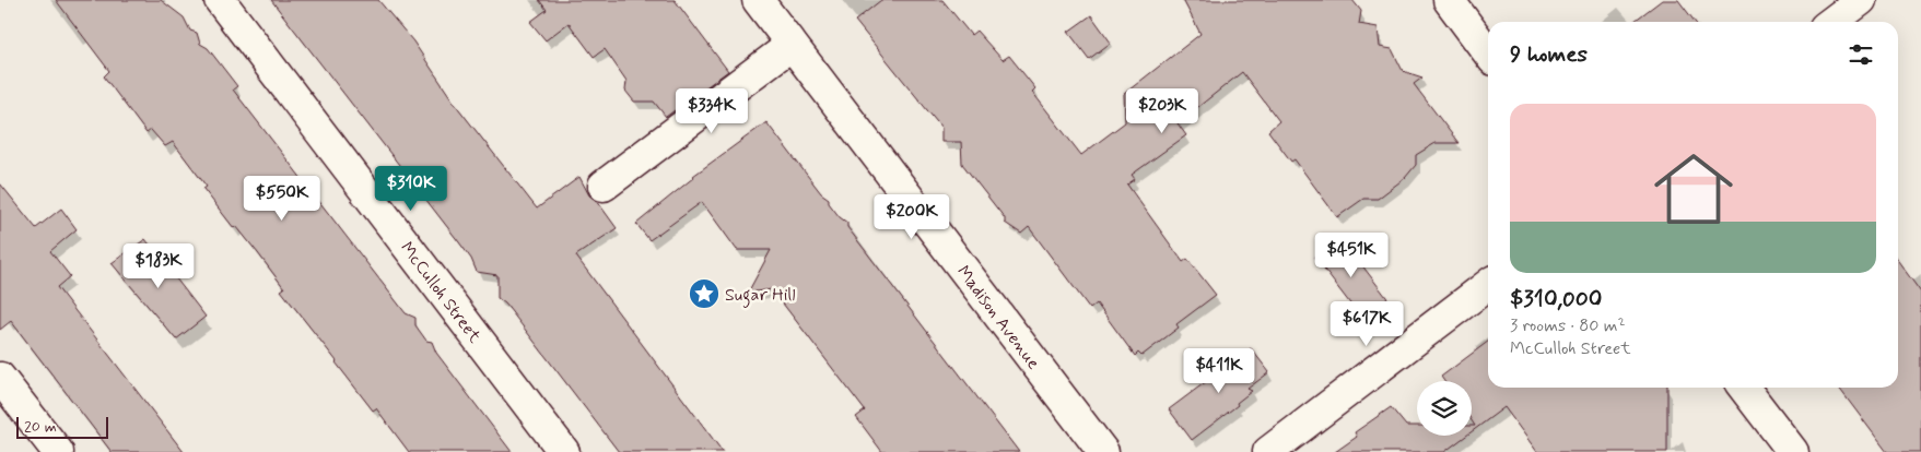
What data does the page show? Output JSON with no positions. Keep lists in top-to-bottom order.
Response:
{
  "streets": {
    "street": ["McCulloh Street", "Madison Avenue"]
  },
  "places": {
    "place": ["Sugar Hill"]
  },
  "scale_bar": "20 m",
  "page": {
    "heading": "9 homes",
    "list": [
      {
        "name": "$310,000",
        "note": "3 rooms · 80 m² · McCulloh Street"
      }
    ],
    "price": [
      "$334K",
      "$203K",
      "$310K",
      "$550K",
      "$200K",
      "$451K",
      "$183K",
      "$617K",
      "$411K"
    ],
    "scale": "20 m"
  }
}
